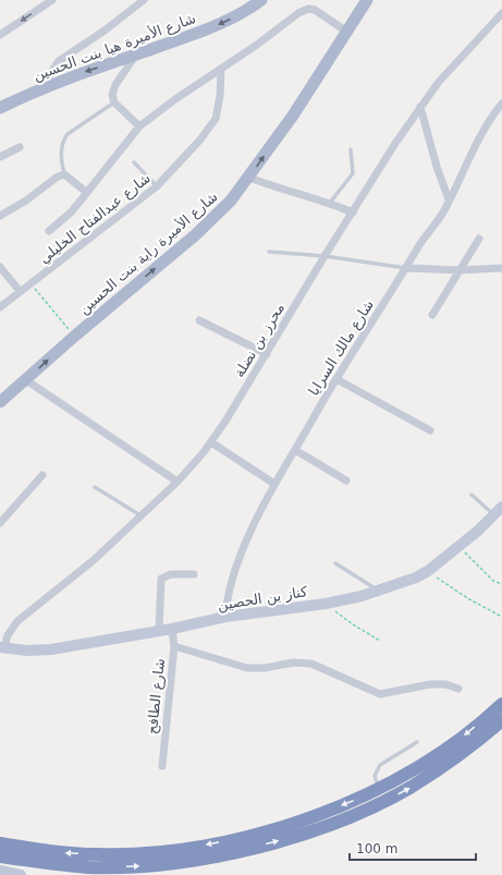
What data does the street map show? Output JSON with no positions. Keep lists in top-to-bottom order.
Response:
{
  "streets": {
    "main road": ["شارع الأميرة هيا بنت الحسين", "شارع الأميرة راية بنت الحسين"],
    "street": [
      "شارع عبدالفتاح الخليلي",
      "محرز بن نضلة",
      "شارع مالك السرايا",
      "كناز بن الحصين",
      "شارع الطافح"
    ]
  },
  "crossings": [
    ["محرز بن نضلة", "كناز بن الحصين"],
    ["شارع مالك السرايا", "كناز بن الحصين"],
    ["كناز بن الحصين", "شارع الطافح"]
  ],
  "one_way": ["شارع الأميرة هيا بنت الحسين", "شارع الأميرة راية بنت الحسين"],
  "scale_bar": "100 m"
}
